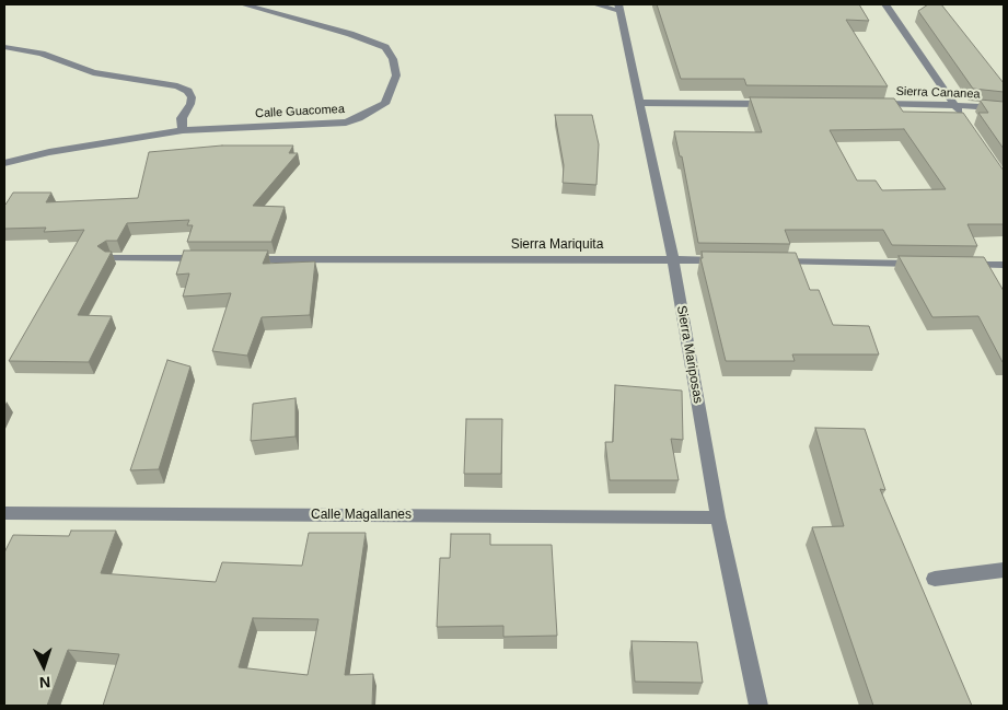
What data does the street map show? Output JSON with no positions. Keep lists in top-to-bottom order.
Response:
{
  "streets": {
    "street": [
      "Sierra Cananea",
      "Calle Guacomea",
      "Sierra Mariquita",
      "Sierra Mariposas",
      "Calle Magallanes"
    ]
  },
  "crossings": [
    ["Sierra Mariquita", "Sierra Mariposas"],
    ["Sierra Mariposas", "Calle Magallanes"]
  ],
  "north": "bottom"
}
